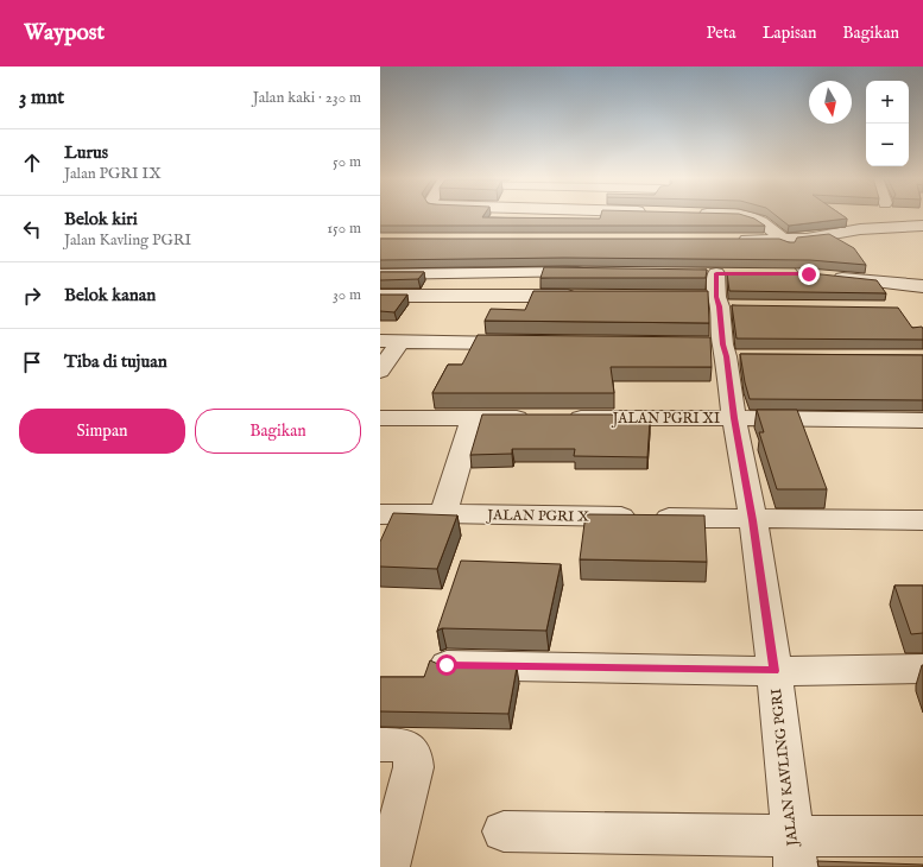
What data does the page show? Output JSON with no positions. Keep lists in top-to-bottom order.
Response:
{
  "streets": {
    "street": ["JALAN PGRI XI", "JALAN PGRI X", "JALAN KAVLING PGRI"]
  },
  "crossings": [
    ["JALAN PGRI XI", "JALAN KAVLING PGRI"],
    ["JALAN PGRI X", "JALAN KAVLING PGRI"]
  ],
  "north": "bottom",
  "page": {
    "header": "Waypost",
    "nav": ["Peta", "Lapisan", "Bagikan"],
    "heading": ["3 mnt", "Jalan kaki · 230 m"],
    "map_buttons": ["+", "−"],
    "list": [
      ["Lurus", "Jalan PGRI IX", "50 m"],
      ["Belok kiri", "Jalan Kavling PGRI", "150 m"],
      ["Belok kanan", "30 m"],
      "Tiba di tujuan"
    ],
    "buttons": ["Simpan", "Bagikan"]
  }
}
